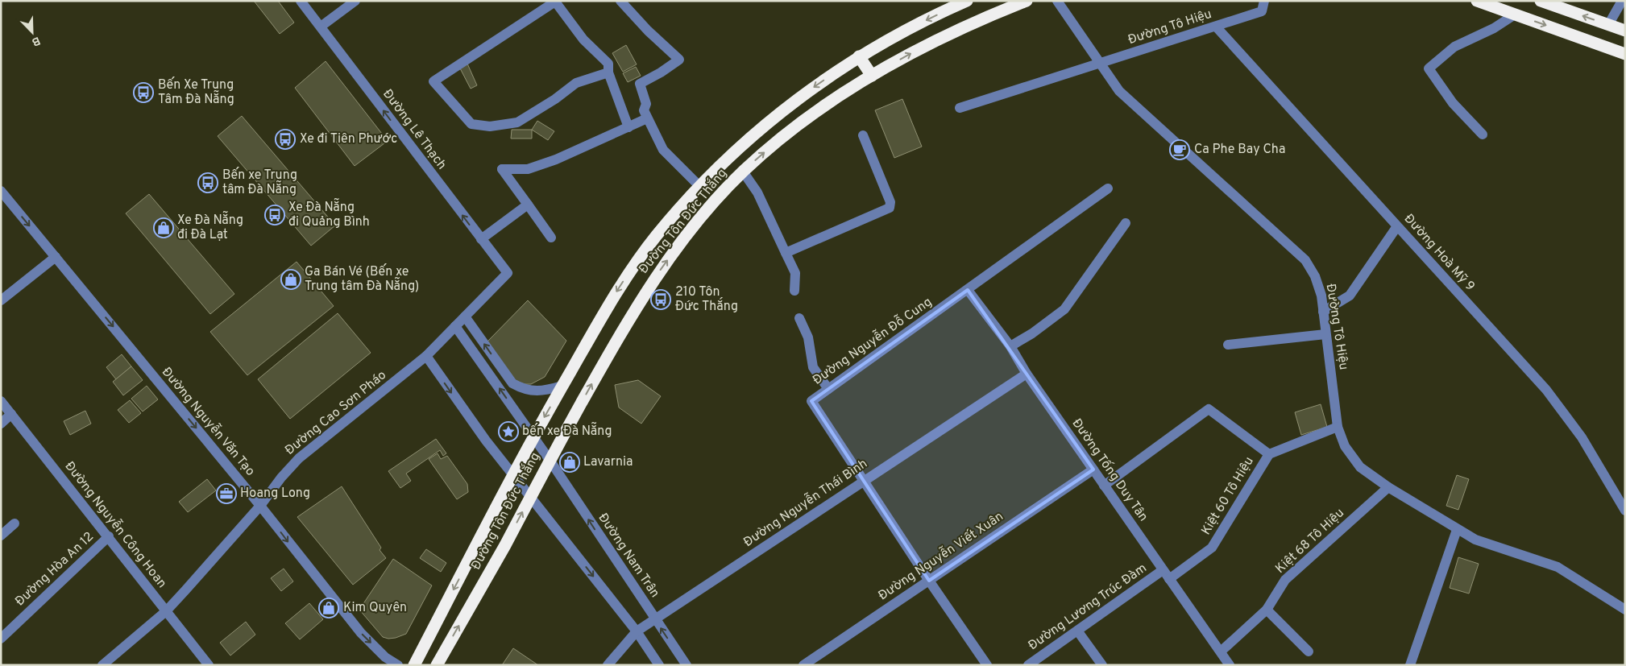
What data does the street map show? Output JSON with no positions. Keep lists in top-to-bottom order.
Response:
{
  "streets": {
    "highway": ["Đường Tôn Đức Thắng"],
    "street": [
      "Đường Tô Hiệu",
      "Đường Lê Thạch",
      "Đường Hoà Mỹ 9",
      "Đường Nguyễn Đỗ Cung",
      "Đường Cao Sơn Pháo",
      "Đường Nguyễn Văn Tạo",
      "Đường Tống Duy Tân",
      "Kiệt 60 Tô Hiệu",
      "Đường Nguyễn Thái Bình",
      "Đường Nguyễn Công Hoan",
      "Kiệt 68 Tô Hiệu",
      "Đường Nam Trân",
      "Đường Nguyễn Viết Xuân",
      "Đường Hòa An 12",
      "Đường Lương Trúc Đàm"
    ]
  },
  "crossings": [
    ["Đường Tô Hiệu", "Đường Hoà Mỹ 9"],
    ["Đường Tô Hiệu", "Kiệt 60 Tô Hiệu"],
    ["Đường Tô Hiệu", "Kiệt 68 Tô Hiệu"],
    ["Đường Lê Thạch", "Đường Cao Sơn Pháo"],
    ["Đường Tôn Đức Thắng", "Đường Nam Trân"],
    ["Đường Nguyễn Đỗ Cung", "Đường Tống Duy Tân"],
    ["Đường Nguyễn Đỗ Cung", "Đường Nguyễn Thái Bình"],
    ["Đường Nguyễn Đỗ Cung", "Đường Nguyễn Viết Xuân"],
    ["Đường Cao Sơn Pháo", "Đường Nguyễn Văn Tạo"],
    ["Đường Cao Sơn Pháo", "Đường Nguyễn Công Hoan"],
    ["Đường Tống Duy Tân", "Kiệt 60 Tô Hiệu"],
    ["Đường Tống Duy Tân", "Đường Nguyễn Thái Bình"],
    ["Đường Tống Duy Tân", "Kiệt 68 Tô Hiệu"],
    ["Đường Tống Duy Tân", "Đường Nguyễn Viết Xuân"],
    ["Đường Tống Duy Tân", "Đường Lương Trúc Đàm"],
    ["Đường Nguyễn Thái Bình", "Đường Nam Trân"],
    ["Đường Nguyễn Công Hoan", "Đường Hòa An 12"]
  ],
  "one_way": ["Đường Lê Thạch", "Đường Nguyễn Văn Tạo"],
  "places": {
    "bus stop": [
      "Bến Xe Trung Tâm Đà Nẵng",
      "Xe đi Tiên Phước",
      "Bến xe Trung tâm Đà Nẵng",
      "Xe Đà Nẵng đi Quảng Bình",
      "210 Tôn Đức Thắng"
    ],
    "cafe": ["Ca Phe Bay Cha"],
    "shop": [
      "Xe Đà Nẵng đi Đà Lạt",
      "Ga Bán Vé (Bến xe Trung tâm Đà Nẵng)",
      "Lavarnia",
      "Kim Quyên"
    ],
    "place": ["bến xe Đà Nẵng"],
    "office": ["Hoang Long"]
  },
  "north": "bottom right"
}
